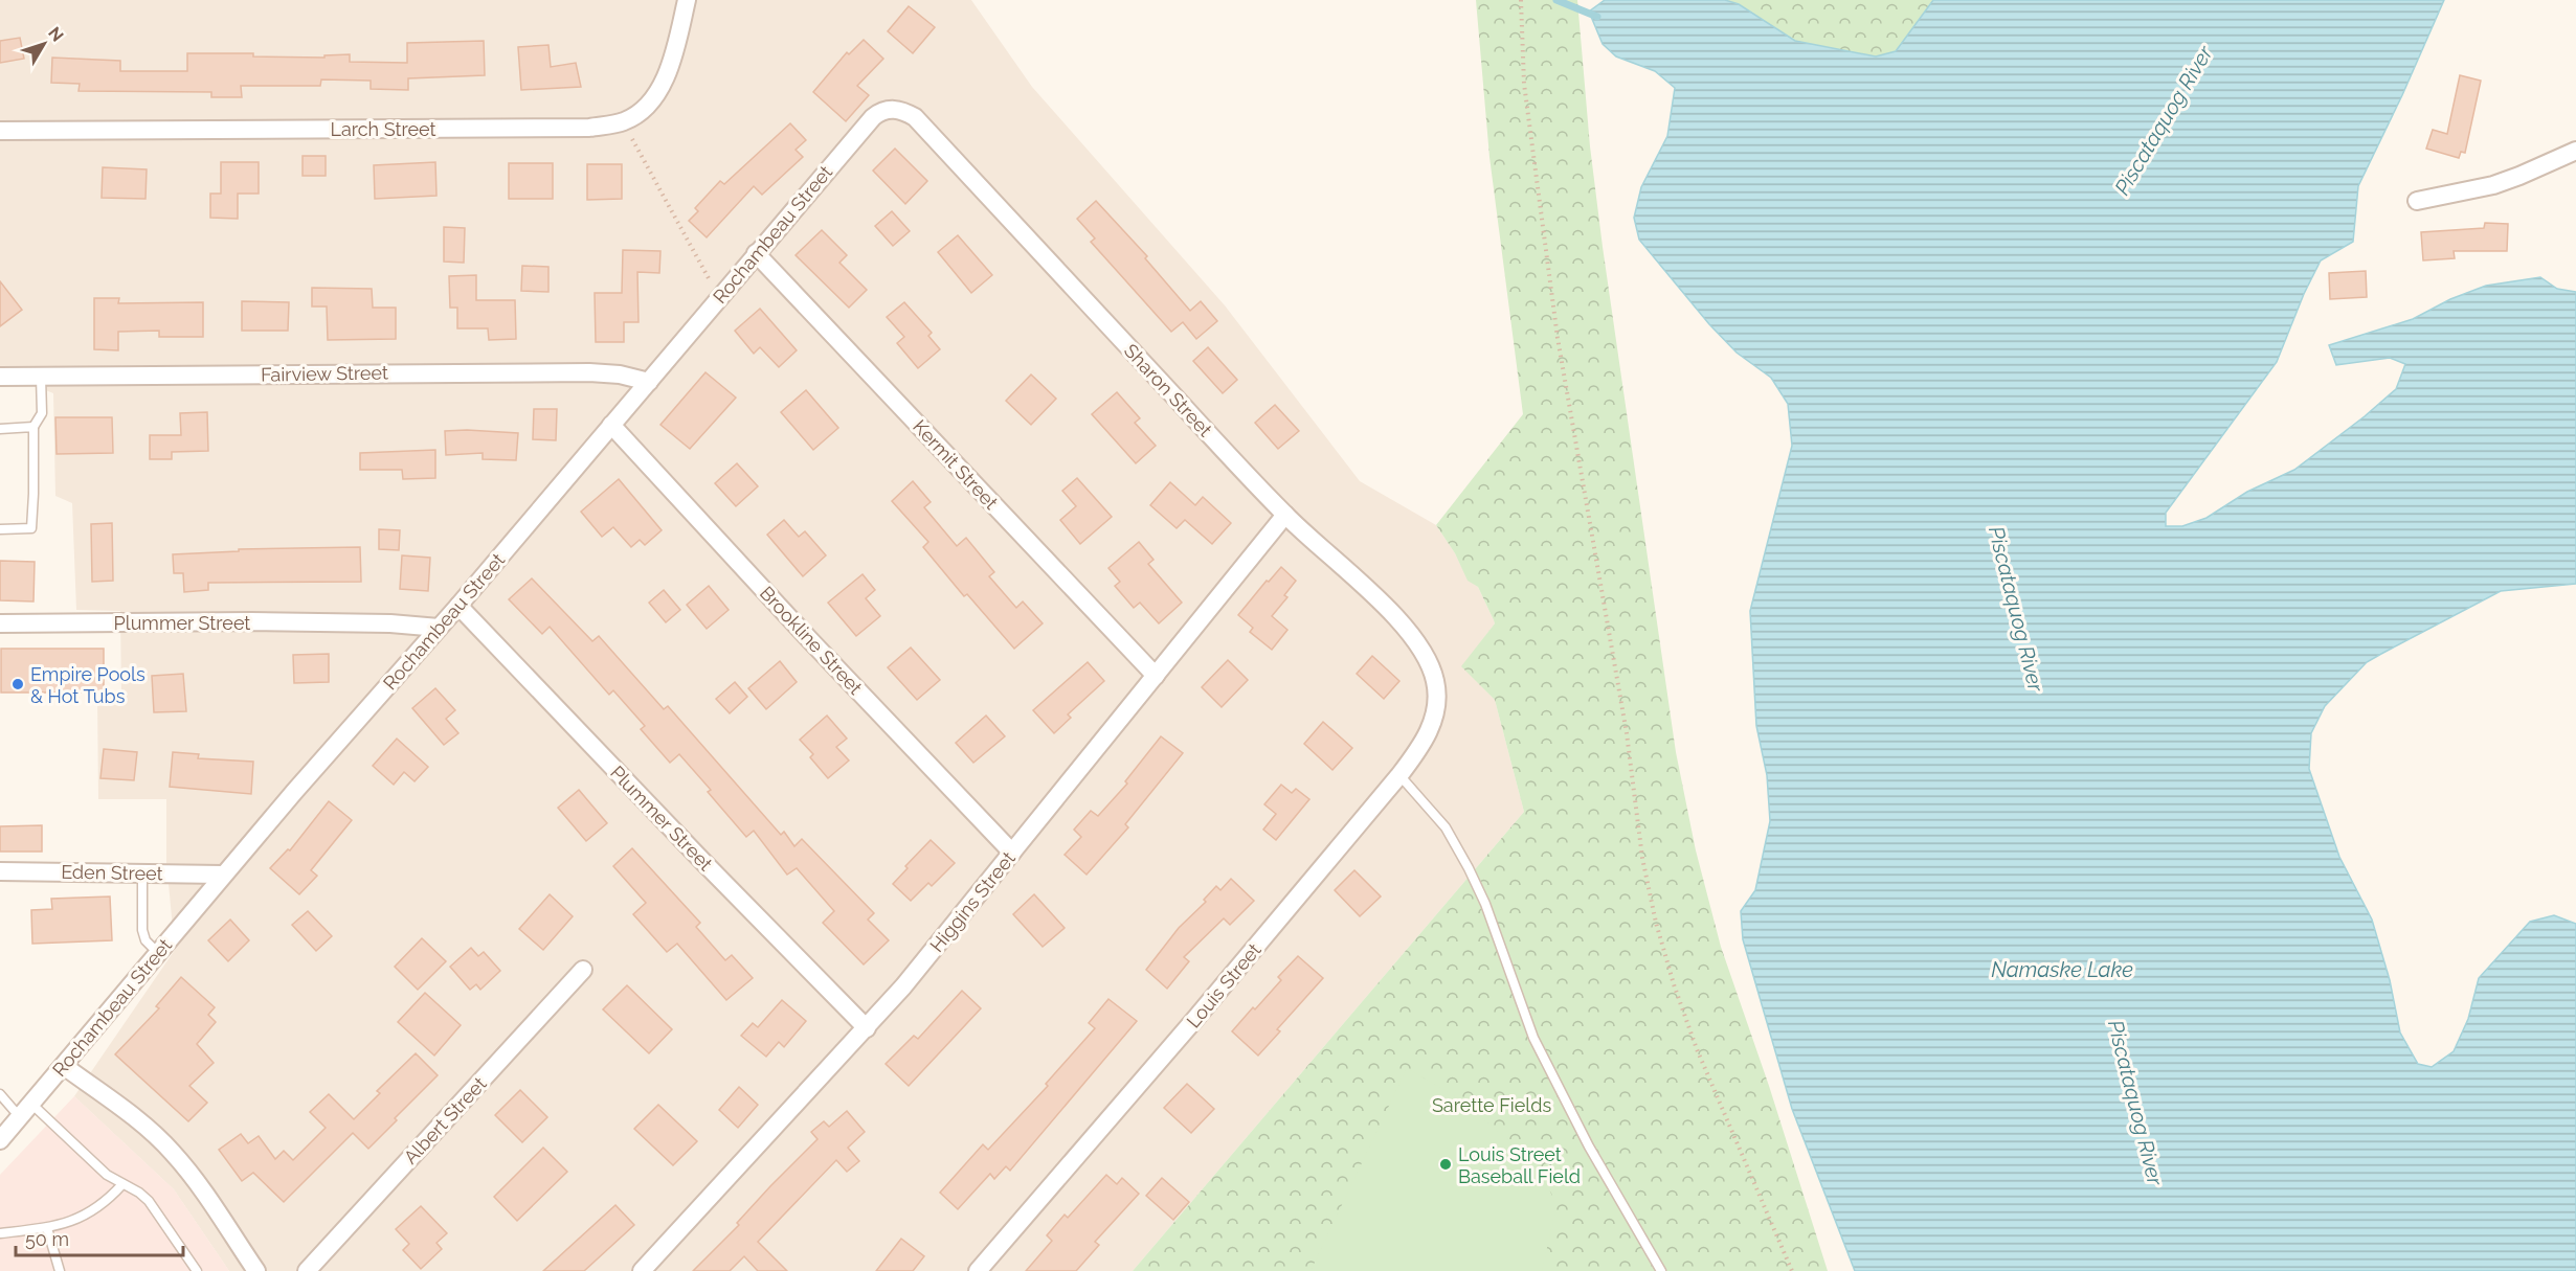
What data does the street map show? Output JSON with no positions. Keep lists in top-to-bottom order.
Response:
{
  "streets": {
    "street": [
      "Larch Street",
      "Rochambeau Street",
      "Fairview Street",
      "Sharon Street",
      "Kermit Street",
      "Plummer Street",
      "Brookline Street",
      "Eden Street",
      "Higgins Street",
      "Louis Street",
      "Albert Street"
    ]
  },
  "crossings": [
    ["Rochambeau Street", "Fairview Street"],
    ["Rochambeau Street", "Sharon Street"],
    ["Rochambeau Street", "Kermit Street"],
    ["Rochambeau Street", "Plummer Street"],
    ["Rochambeau Street", "Brookline Street"],
    ["Rochambeau Street", "Eden Street"],
    ["Sharon Street", "Higgins Street"],
    ["Sharon Street", "Louis Street"],
    ["Kermit Street", "Higgins Street"],
    ["Plummer Street", "Higgins Street"],
    ["Brookline Street", "Higgins Street"]
  ],
  "water": ["Piscataquog River", "Namaske Lake"],
  "parks": ["Sarette Fields"],
  "places": ["Empire Pools & Hot Tubs", "Louis Street Baseball Field"],
  "scale_bar": "50 m",
  "north": "top right"
}
